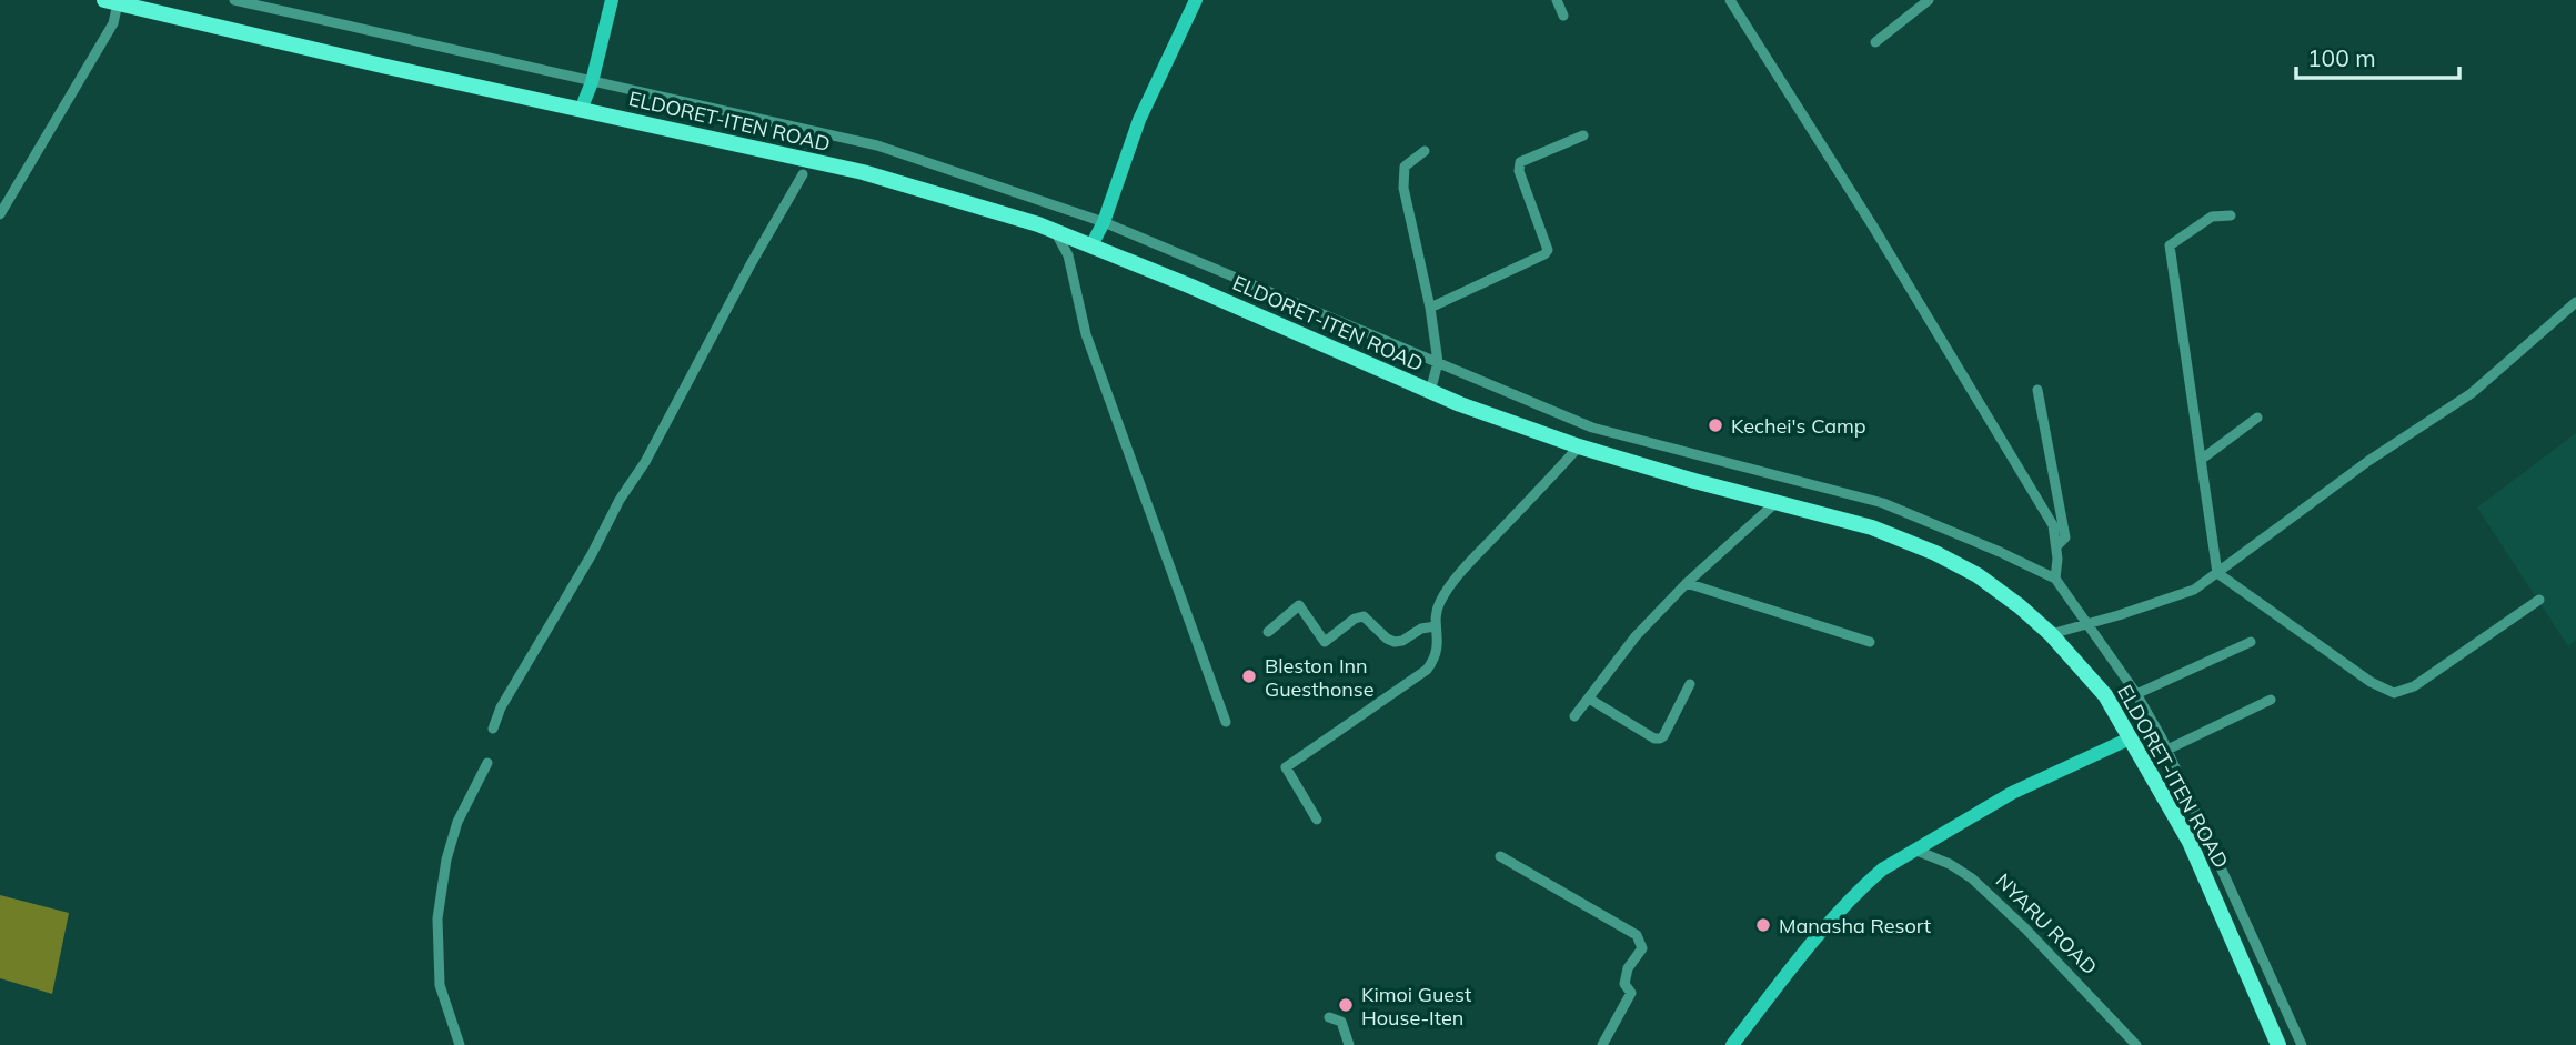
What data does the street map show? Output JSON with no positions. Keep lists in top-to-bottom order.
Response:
{
  "streets": {
    "main road": ["ELDORET-ITEN ROAD"],
    "street": ["NYARU ROAD"]
  },
  "places": [
    "Kechei's Camp",
    "Bleston Inn Guesthonse",
    "Manasha Resort",
    "Kimoi Guest House-Iten"
  ],
  "scale_bar": "100 m"
}
